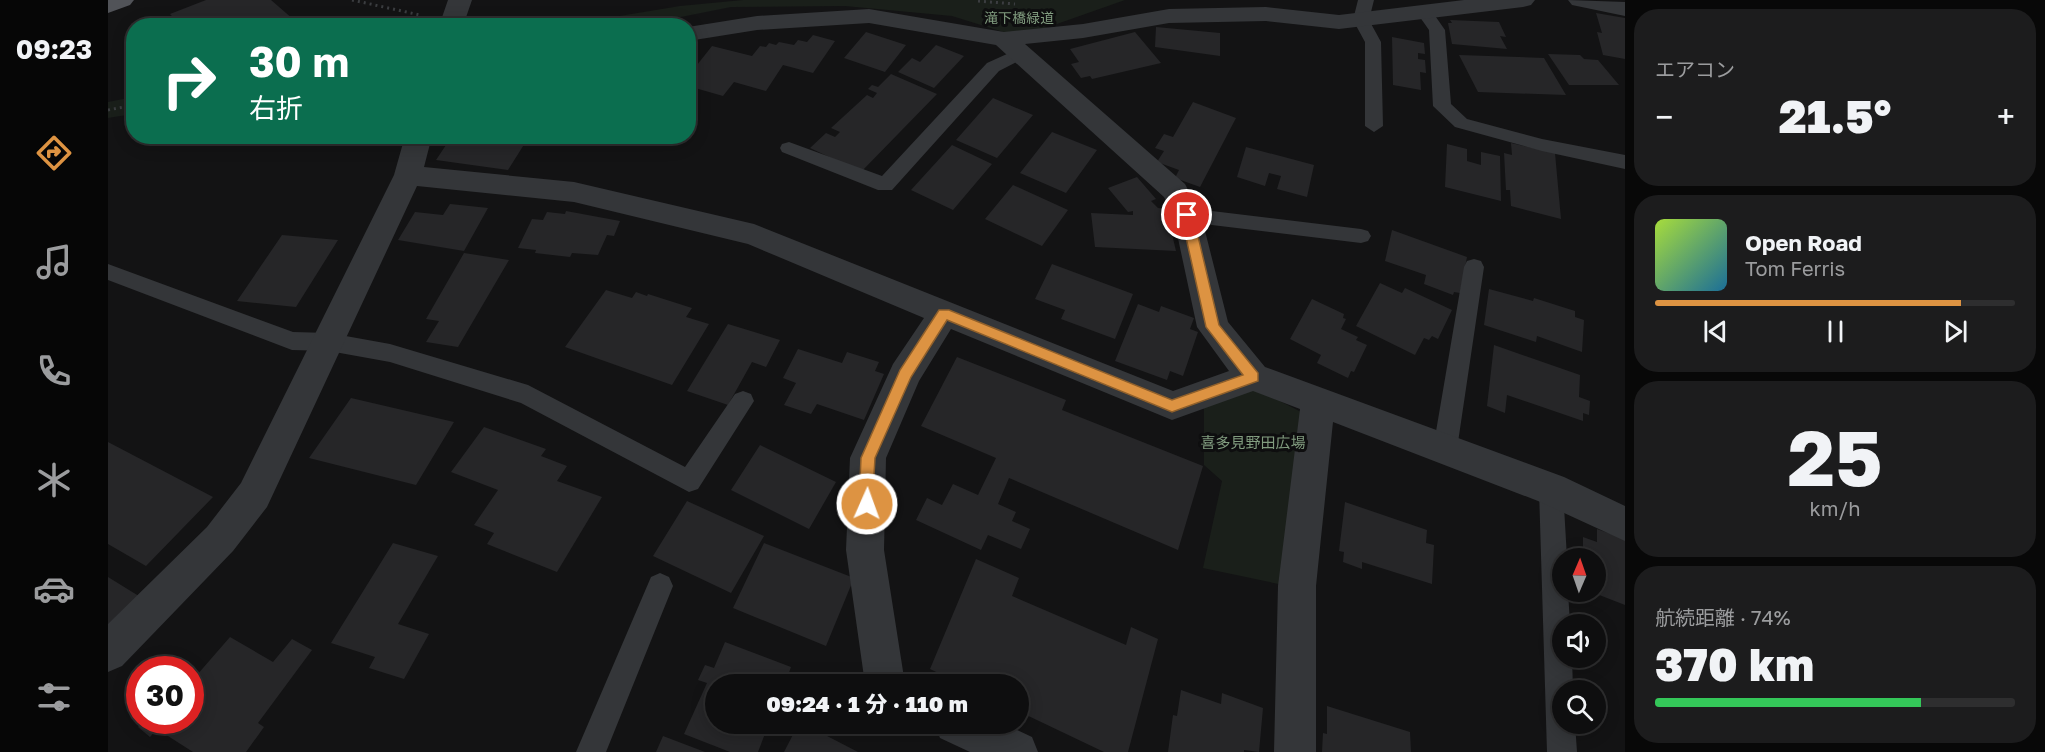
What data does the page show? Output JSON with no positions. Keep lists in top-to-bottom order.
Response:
{
  "parks": ["滝下橋緑道", "喜多見野田広場"],
  "north": "top",
  "page": {
    "tabs": "09:23",
    "tile": [
      "エアコン",
      ["25", "km/h"],
      ["航続距離 · 74%", "370 km"]
    ],
    "turn": ["30 m", "右折"],
    "heat": ["−", "21.5°", "+"],
    "song": ["Open Road", "Tom Ferris"],
    "limit": "30",
    "trip": "09:24 · 1 分 · 110 m"
  }
}
